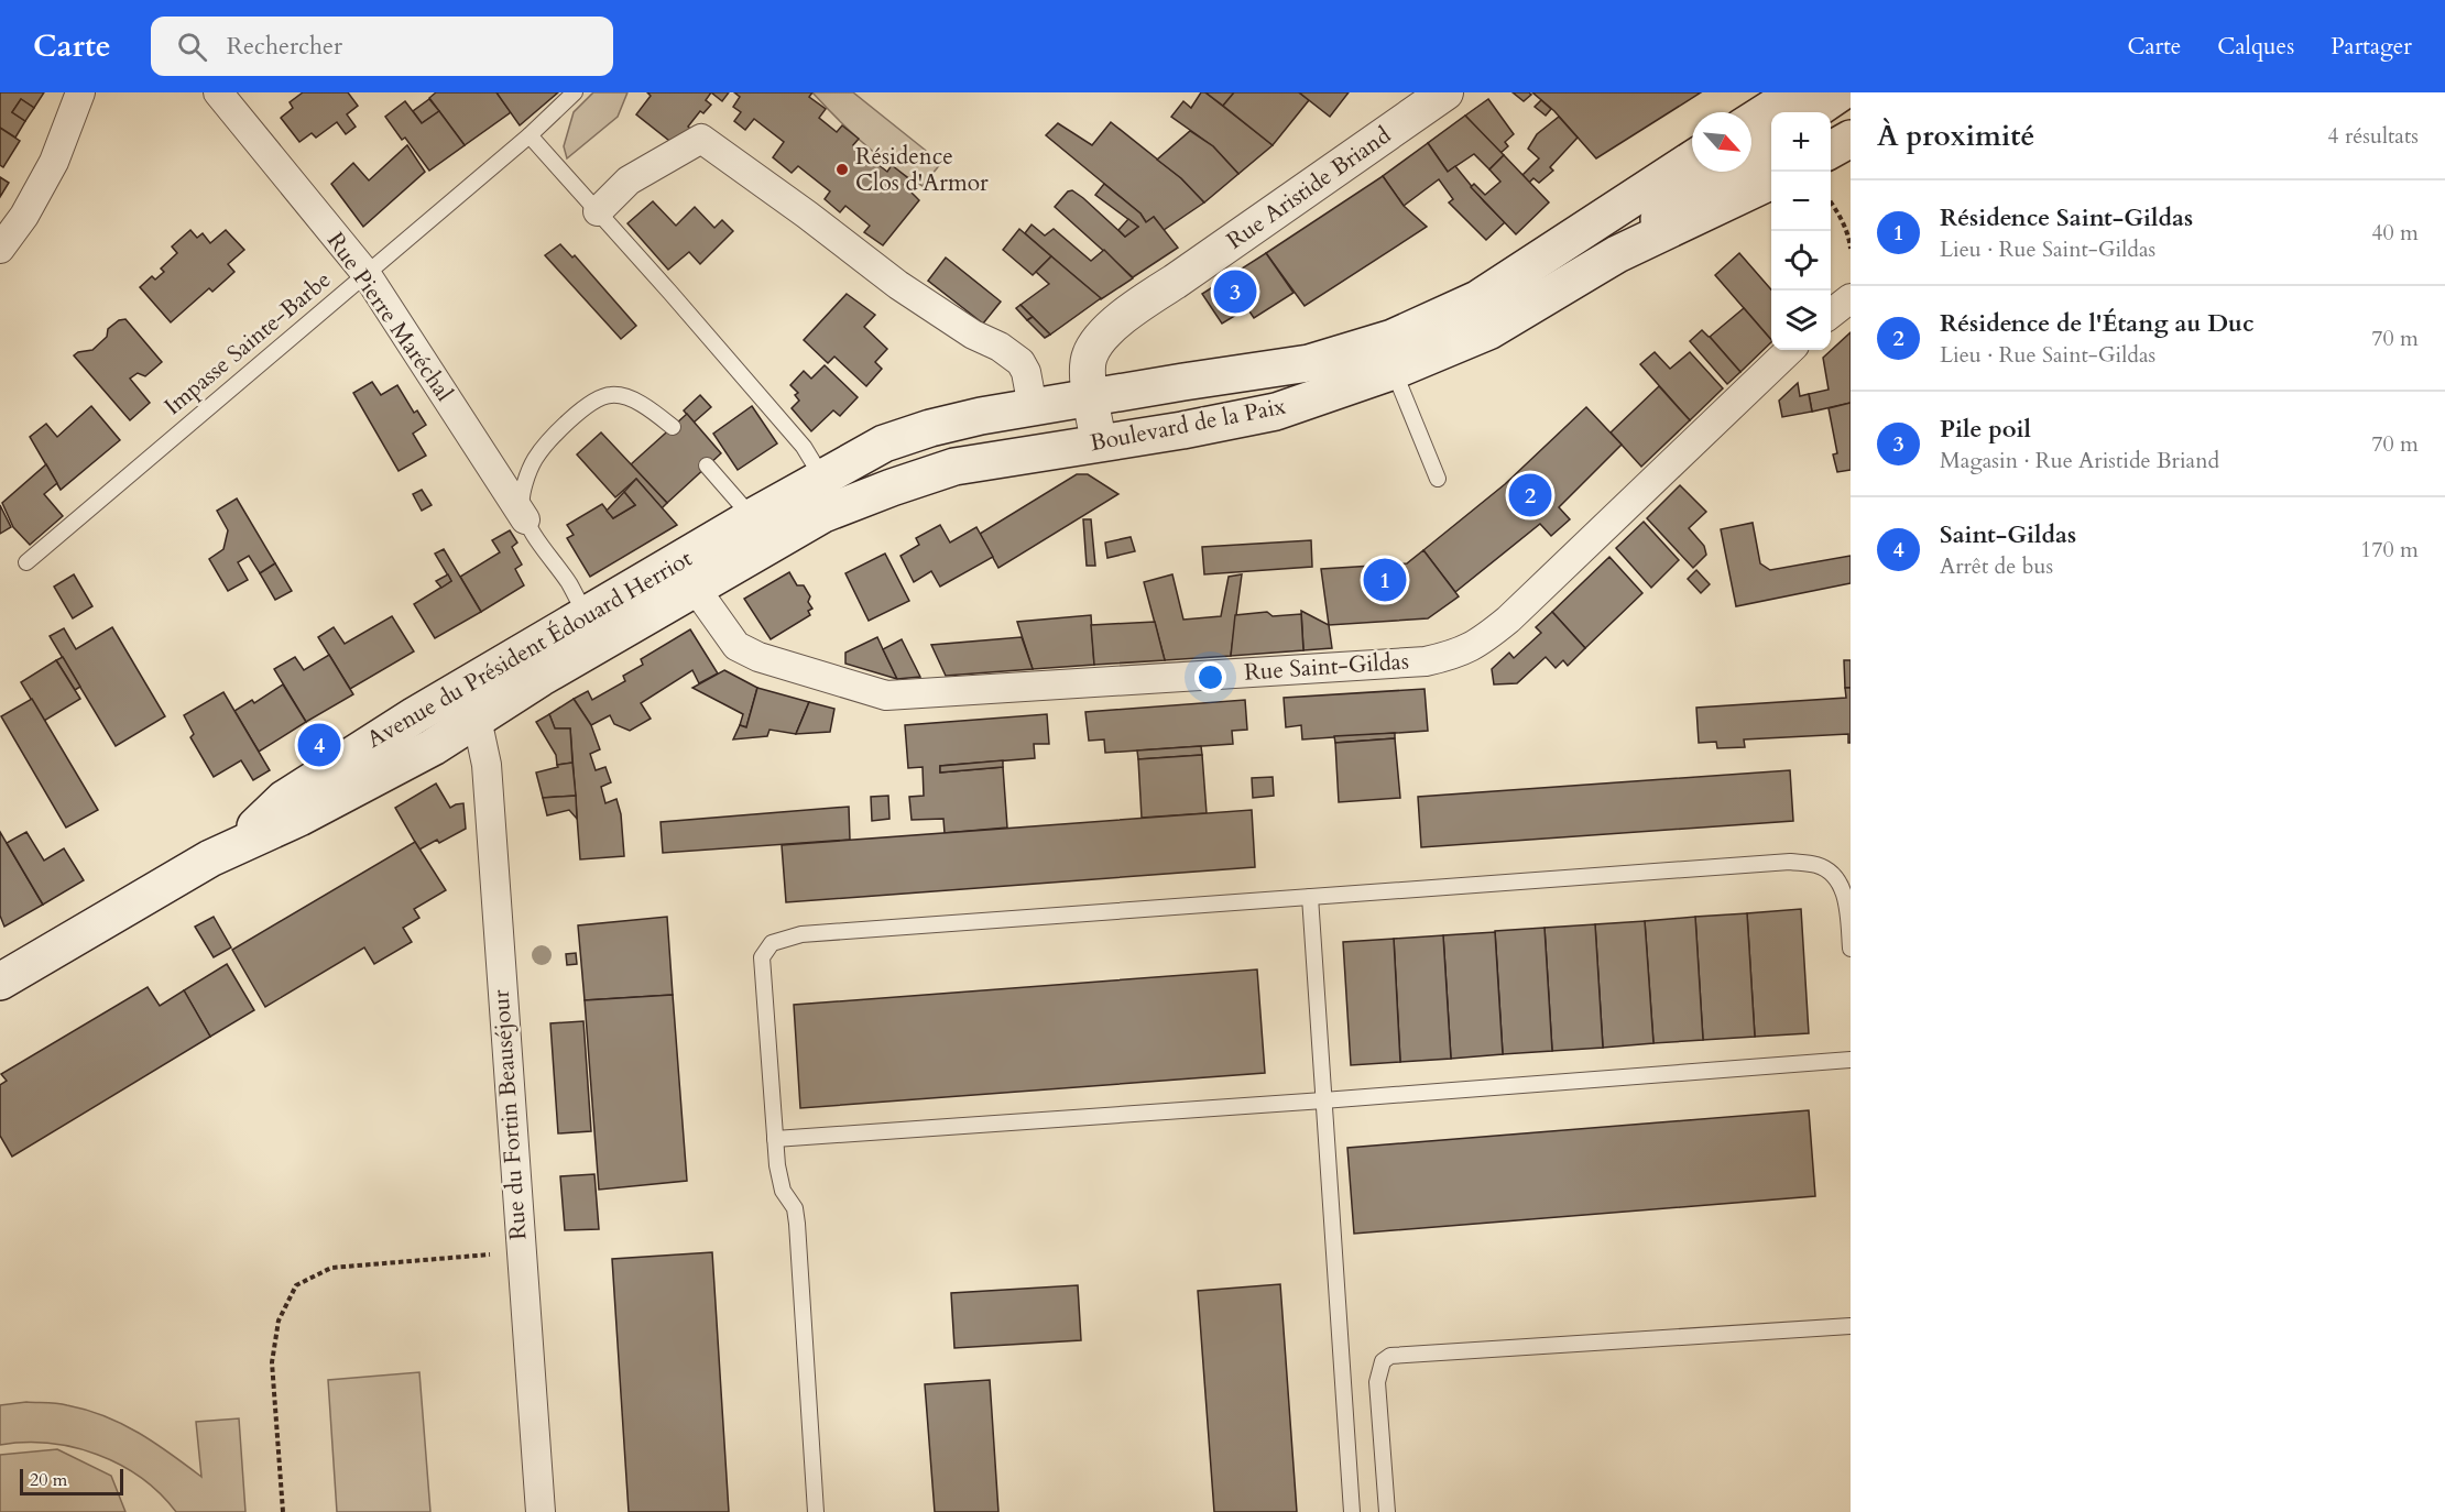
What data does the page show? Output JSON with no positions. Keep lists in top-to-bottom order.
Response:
{
  "streets": {
    "main road": ["Boulevard de la Paix", "Avenue du Président Édouard Herriot"],
    "street": [
      "Rue Aristide Briand",
      "Rue Pierre Maréchal",
      "Rue Saint-Gildas",
      "Rue du Fortin Beauséjour"
    ],
    "lane": ["Impasse Sainte-Barbe"]
  },
  "crossings": [
    ["Rue Aristide Briand", "Boulevard de la Paix"],
    ["Rue Pierre Maréchal", "Impasse Sainte-Barbe"],
    ["Boulevard de la Paix", "Avenue du Président Édouard Herriot"],
    ["Boulevard de la Paix", "Rue Saint-Gildas"],
    ["Avenue du Président Édouard Herriot", "Rue Saint-Gildas"],
    ["Avenue du Président Édouard Herriot", "Rue du Fortin Beauséjour"]
  ],
  "places": ["Résidence Clos d'Armor"],
  "scale_bar": "20 m",
  "north": "bottom right",
  "page": {
    "header": "Carte",
    "search": "Rechercher",
    "nav": ["Carte", "Calques", "Partager"],
    "heading": ["À proximité", "4 résultats"],
    "map_buttons": ["+", "−"],
    "list": [
      {
        "mark": "1",
        "name": "Résidence Saint-Gildas",
        "note": "Lieu · Rue Saint-Gildas",
        "value": "40 m"
      },
      {
        "mark": "2",
        "name": "Résidence de l'Étang au Duc",
        "note": "Lieu · Rue Saint-Gildas",
        "value": "70 m"
      },
      {
        "mark": "3",
        "name": "Pile poil",
        "note": "Magasin · Rue Aristide Briand",
        "value": "70 m"
      },
      {
        "mark": "4",
        "name": "Saint-Gildas",
        "note": "Arrêt de bus",
        "value": "170 m"
      }
    ],
    "pins": [
      "3",
      "2",
      "1",
      "4"
    ],
    "scale": "20 m"
  }
}
